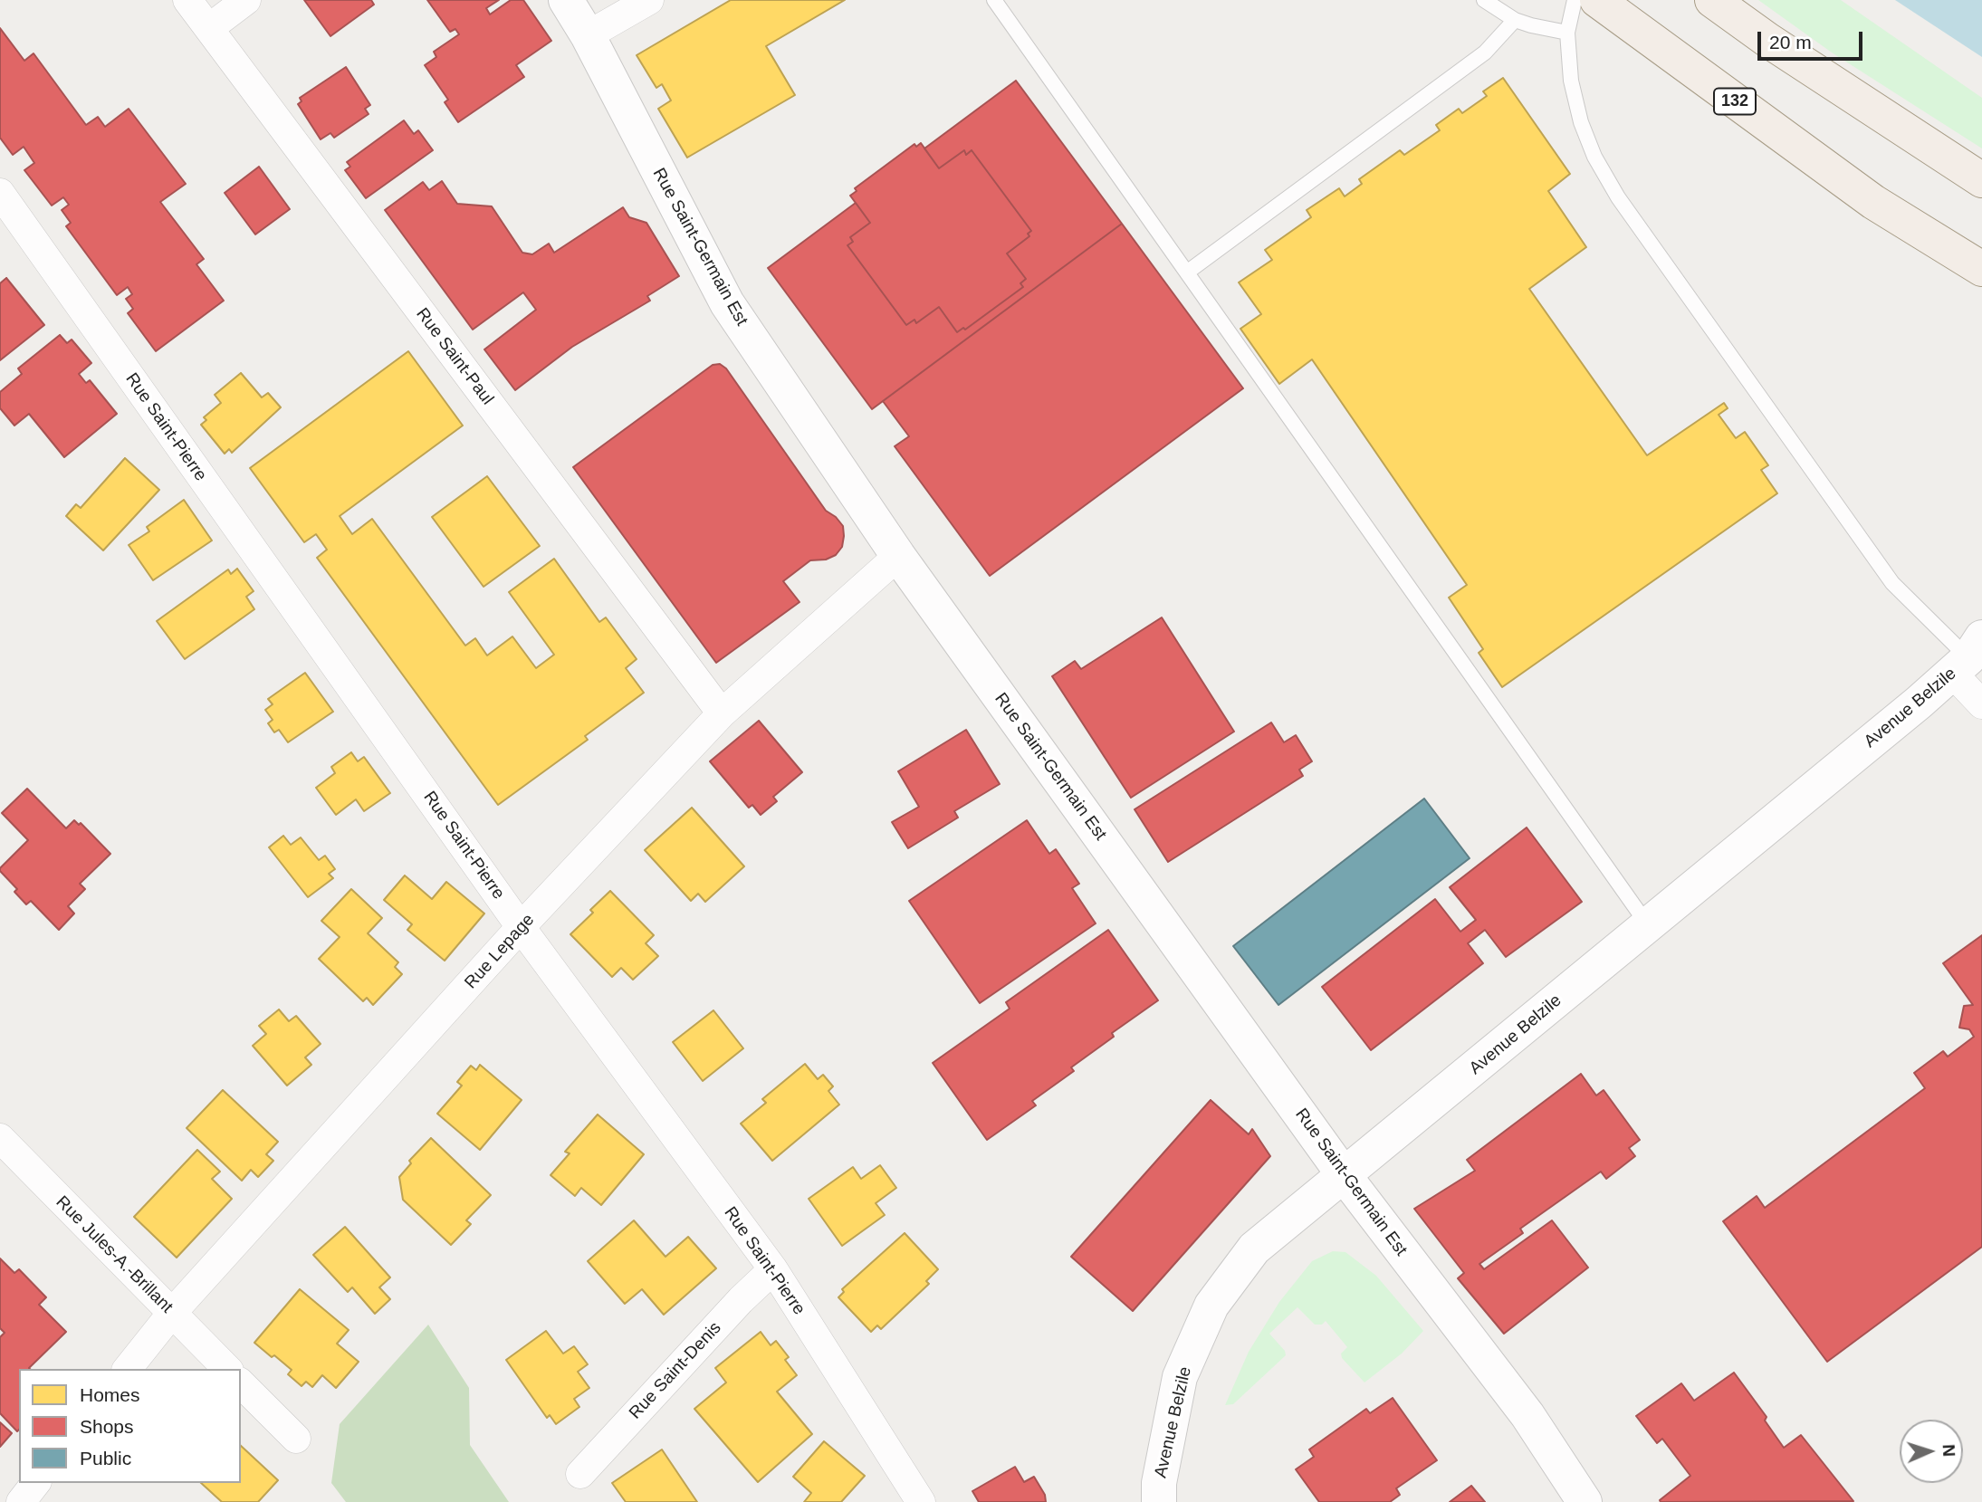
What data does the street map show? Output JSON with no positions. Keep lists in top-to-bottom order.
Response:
{
  "streets": {
    "main road": ["132"],
    "street": [
      "Rue Saint-Germain Est",
      "Rue Saint-Paul",
      "Rue Saint-Pierre",
      "Avenue Belzile",
      "Rue Lepage",
      "Rue Jules-A.-Brillant",
      "Rue Saint-Denis"
    ]
  },
  "crossings": [
    ["Rue Saint-Germain Est", "Avenue Belzile"],
    ["Rue Saint-Germain Est", "Rue Lepage"],
    ["Rue Saint-Paul", "Rue Lepage"],
    ["Rue Saint-Pierre", "Rue Lepage"],
    ["Rue Saint-Pierre", "Rue Saint-Denis"],
    ["Rue Lepage", "Rue Jules-A.-Brillant"]
  ],
  "legend": ["Homes", "Shops", "Public"],
  "scale_bar": "20 m",
  "north": "right"
}
